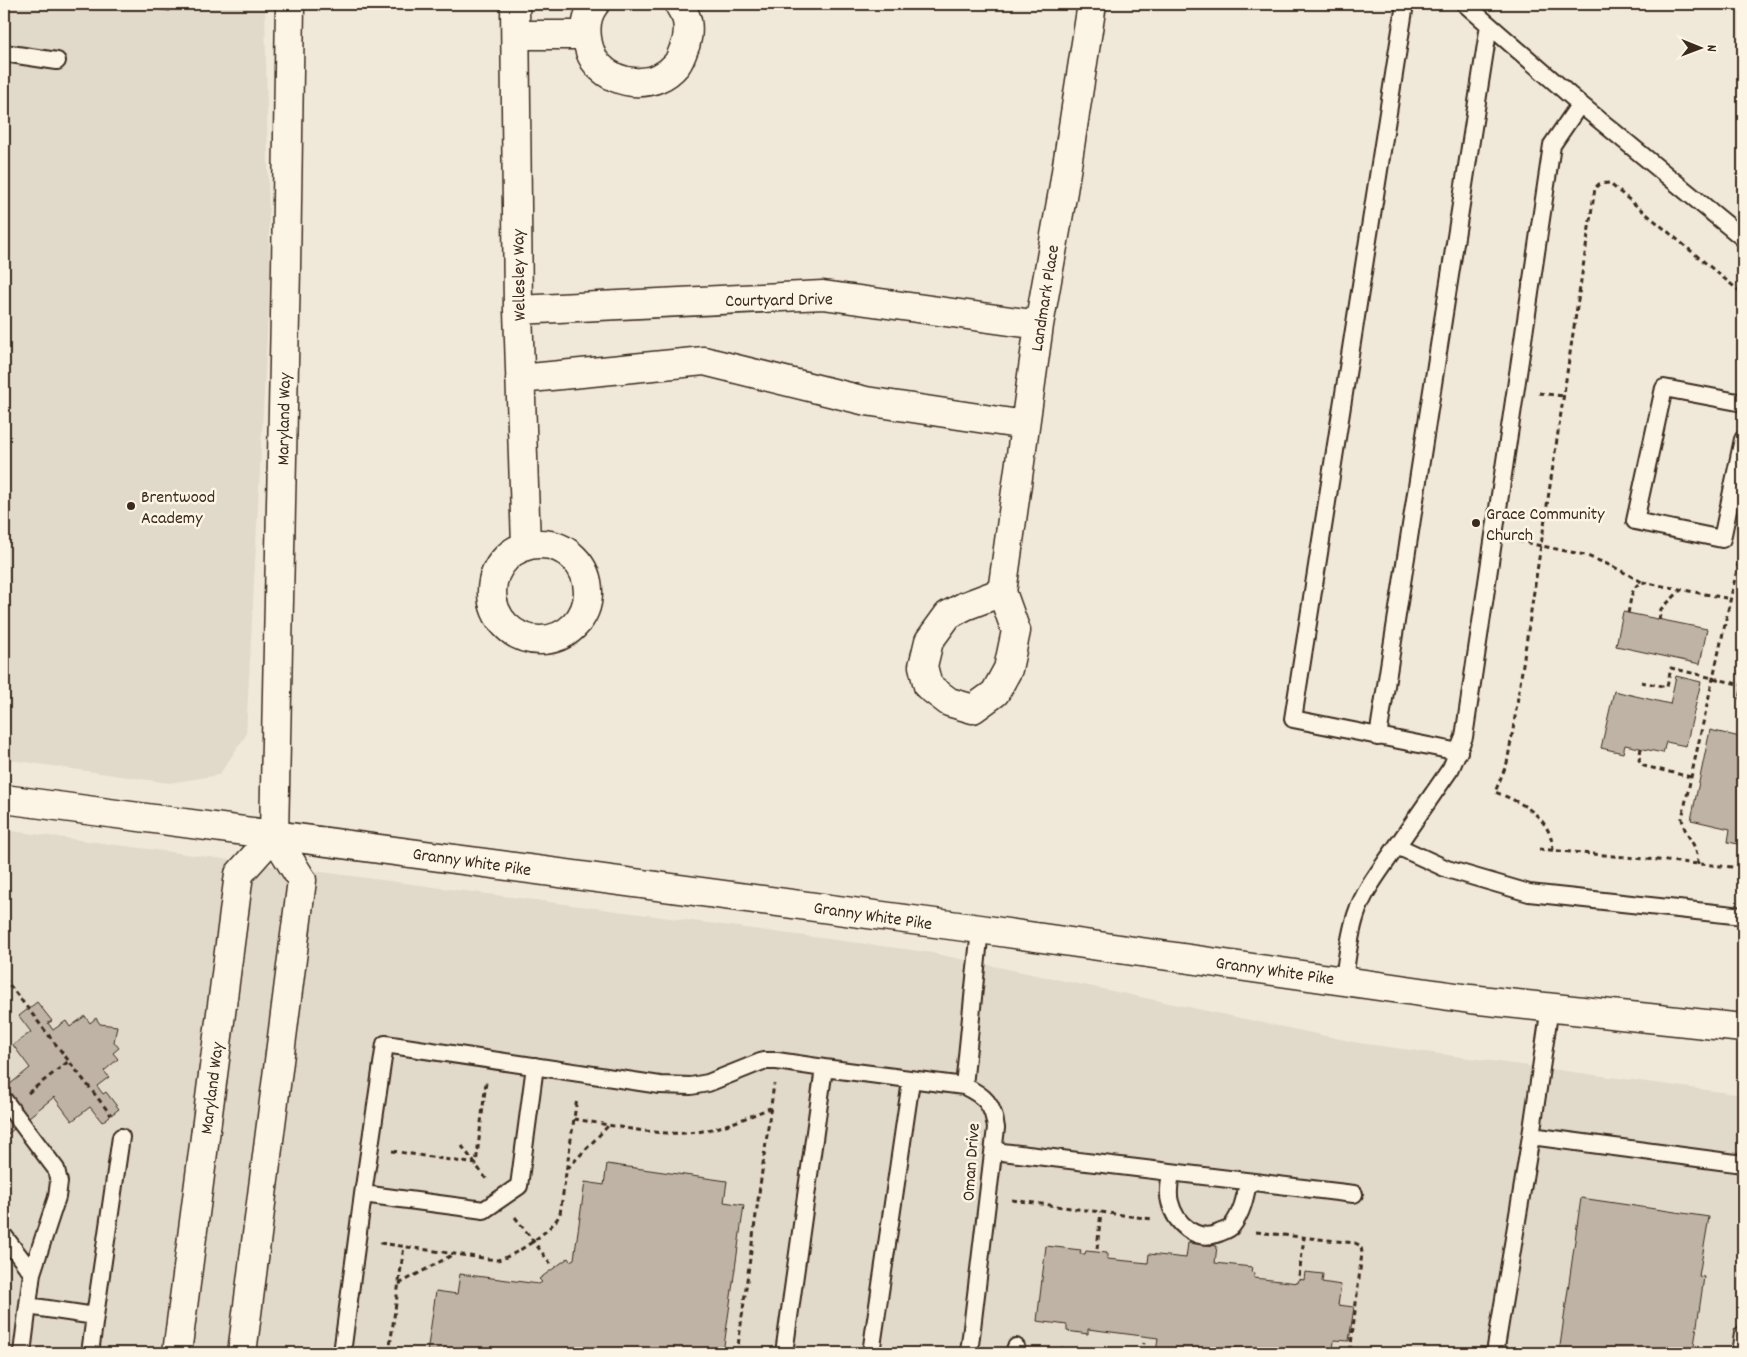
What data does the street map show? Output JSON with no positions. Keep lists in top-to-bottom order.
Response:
{
  "streets": {
    "street": [
      "Wellesley Way",
      "Landmark Place",
      "Courtyard Drive",
      "Maryland Way",
      "Granny White Pike"
    ],
    "lane": ["Oman Drive"]
  },
  "crossings": [
    ["Wellesley Way", "Courtyard Drive"],
    ["Landmark Place", "Courtyard Drive"],
    ["Maryland Way", "Granny White Pike"]
  ],
  "places": ["Brentwood Academy", "Grace Community Church"],
  "north": "right"
}
